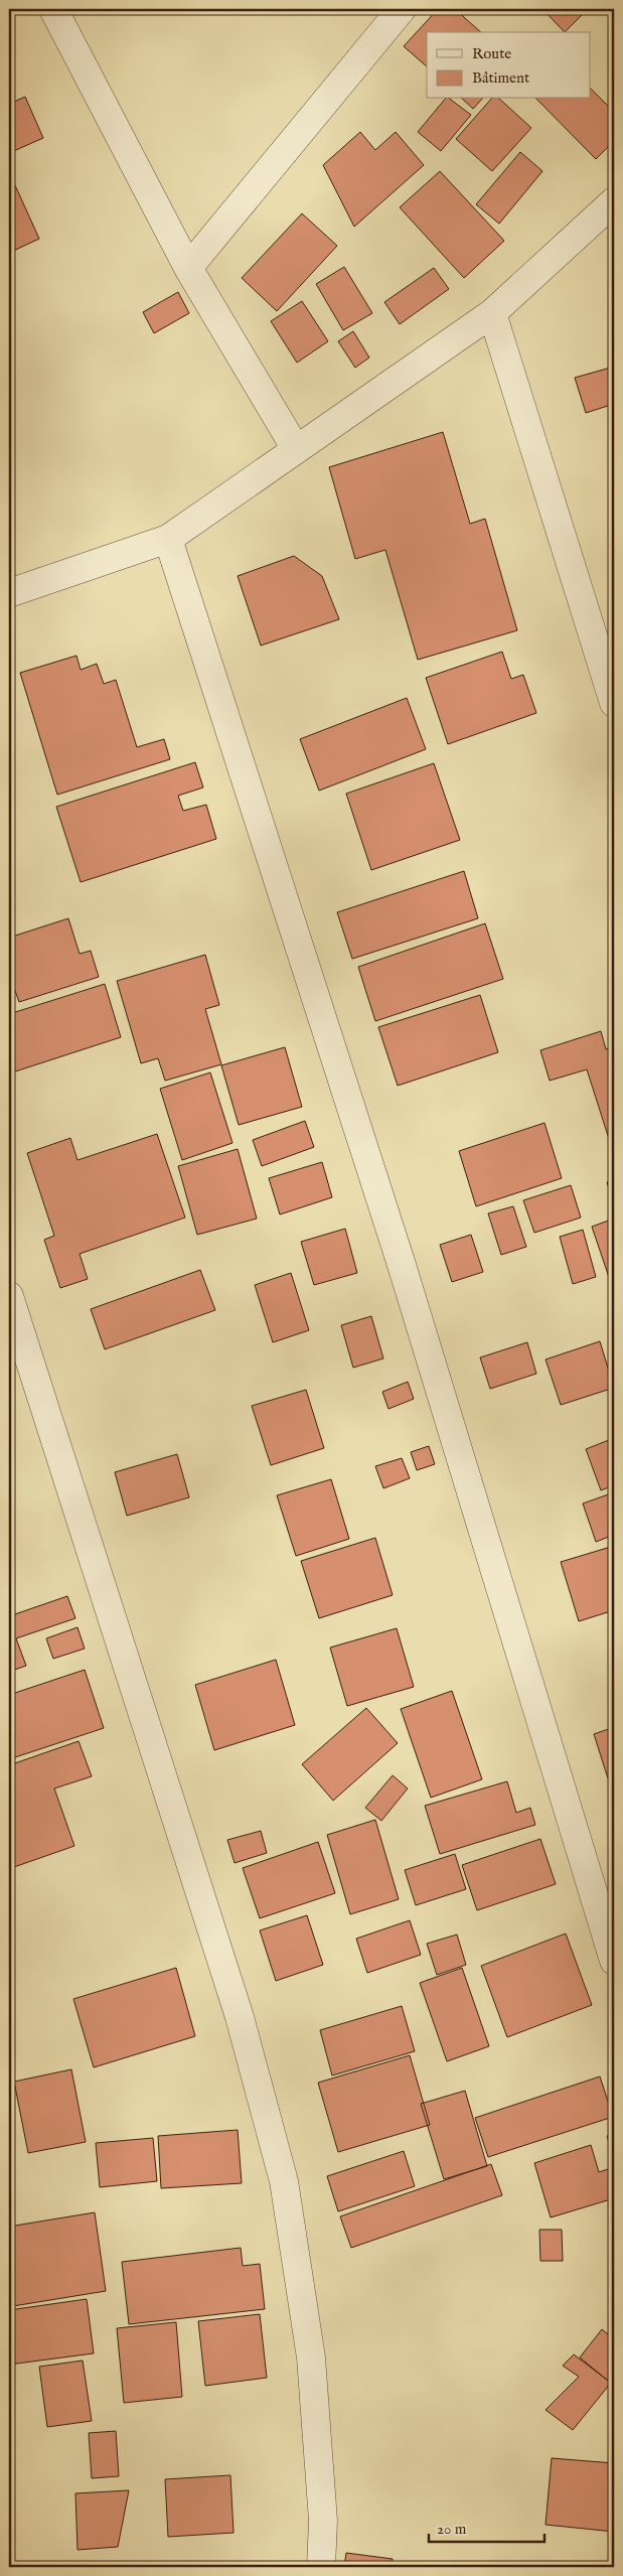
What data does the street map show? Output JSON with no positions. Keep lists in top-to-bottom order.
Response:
{
  "legend": ["Route", "Bâtiment"],
  "scale_bar": "20 m"
}
